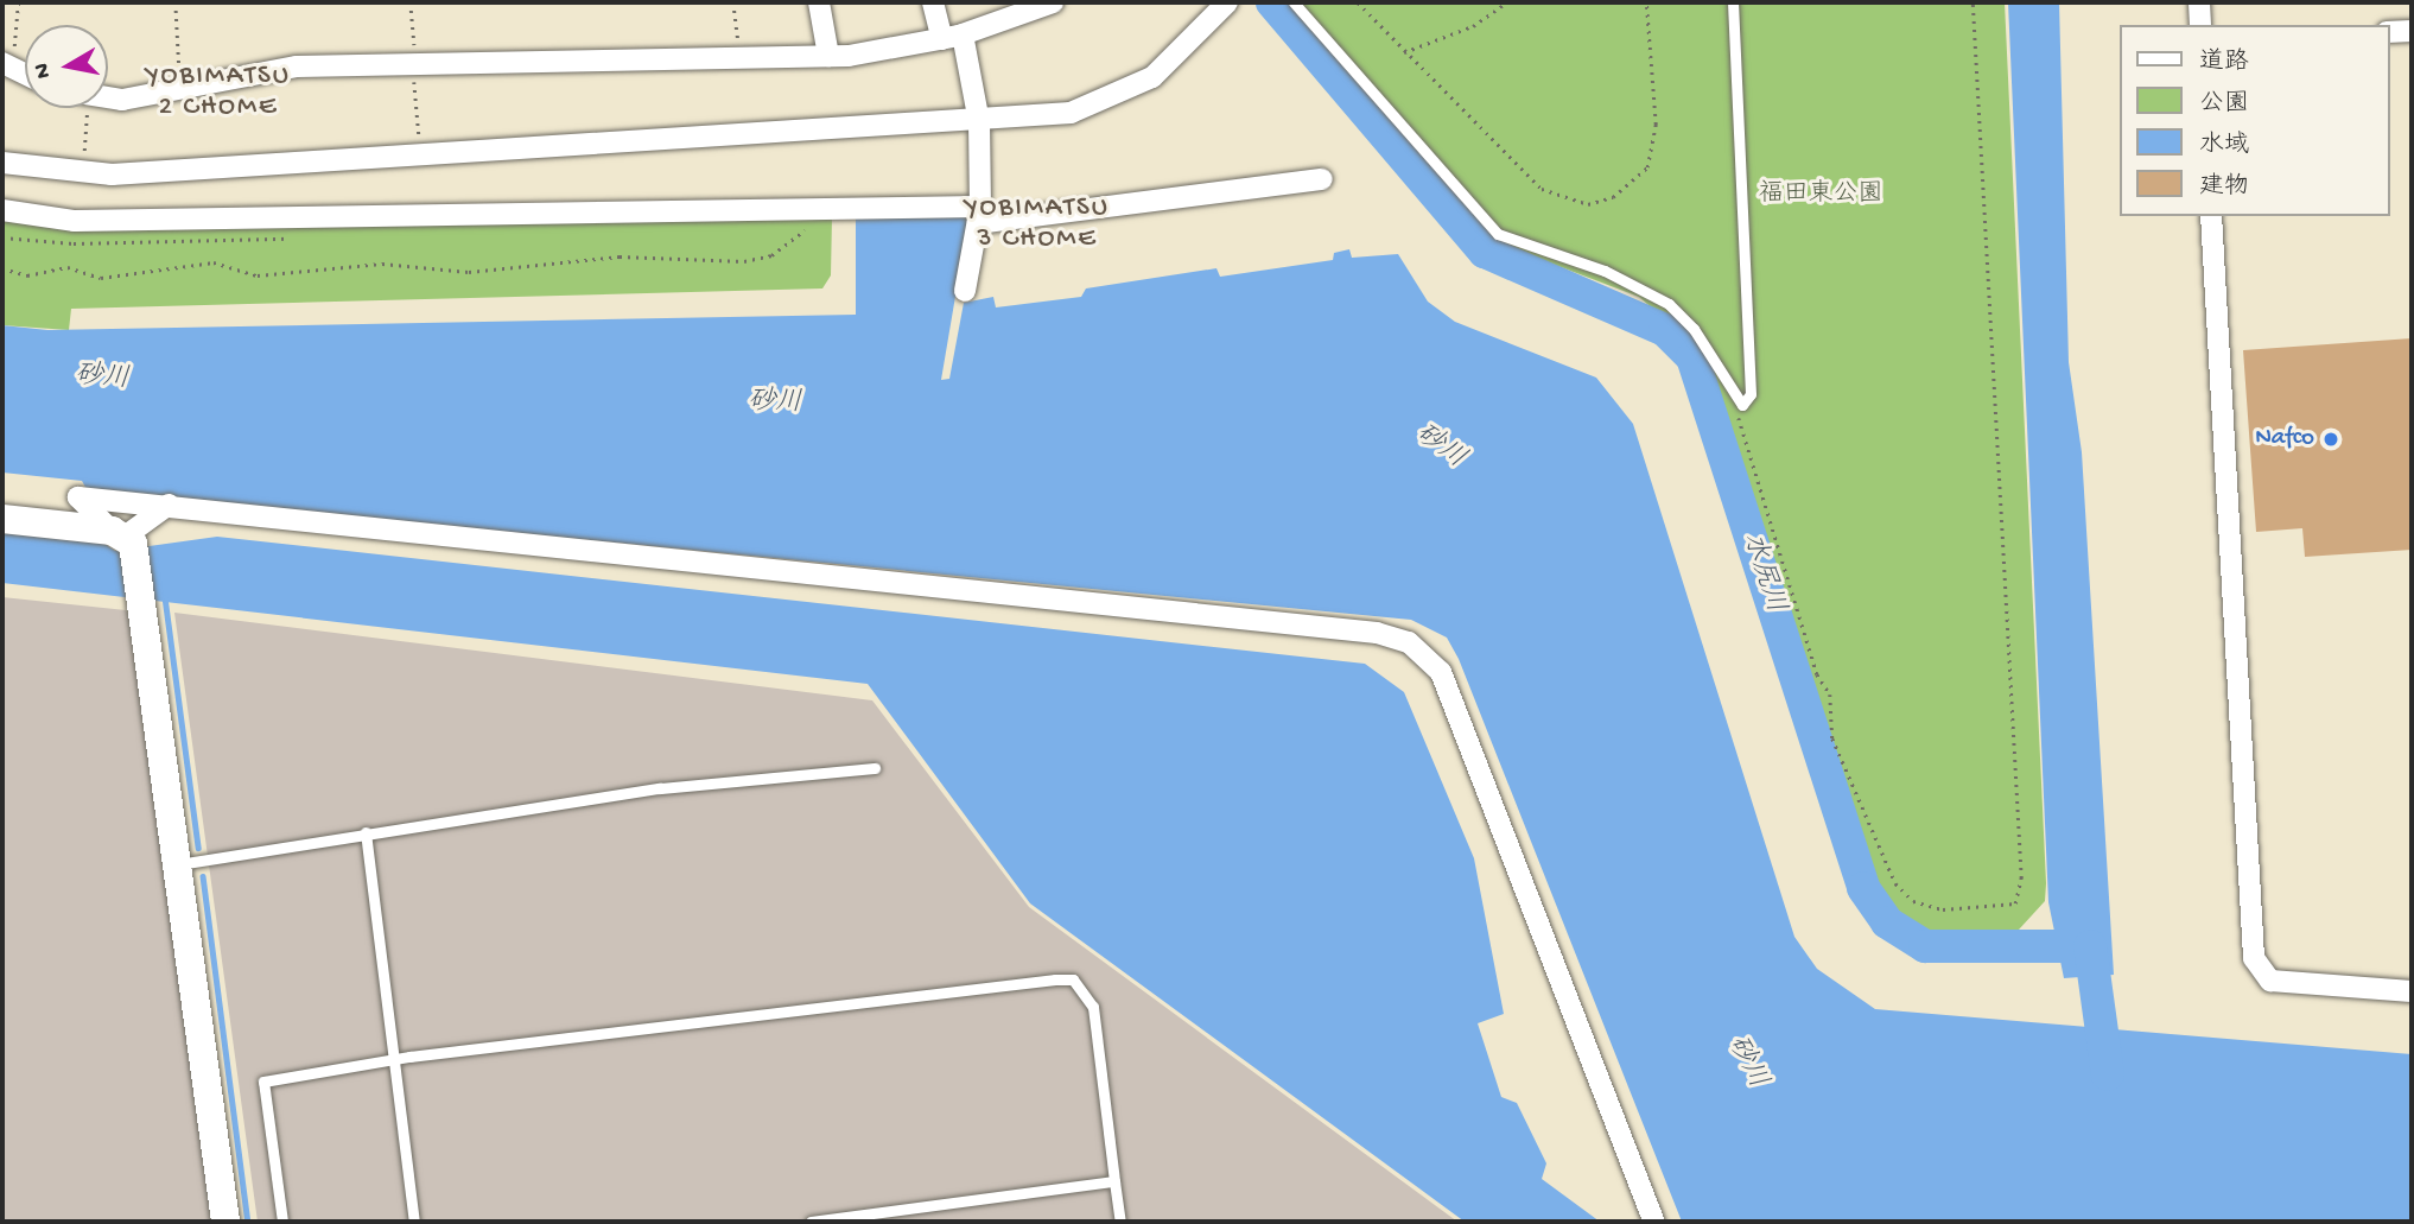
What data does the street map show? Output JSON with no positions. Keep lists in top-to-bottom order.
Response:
{
  "districts": ["YOBIMATSU 2 CHOME", "YOBIMATSU 3 CHOME"],
  "water": ["砂川", "水尻川"],
  "parks": ["福田東公園"],
  "places": ["Nafco"],
  "legend": [
    "道路",
    "公園",
    "水域",
    "建物"
  ],
  "north": "left"
}
